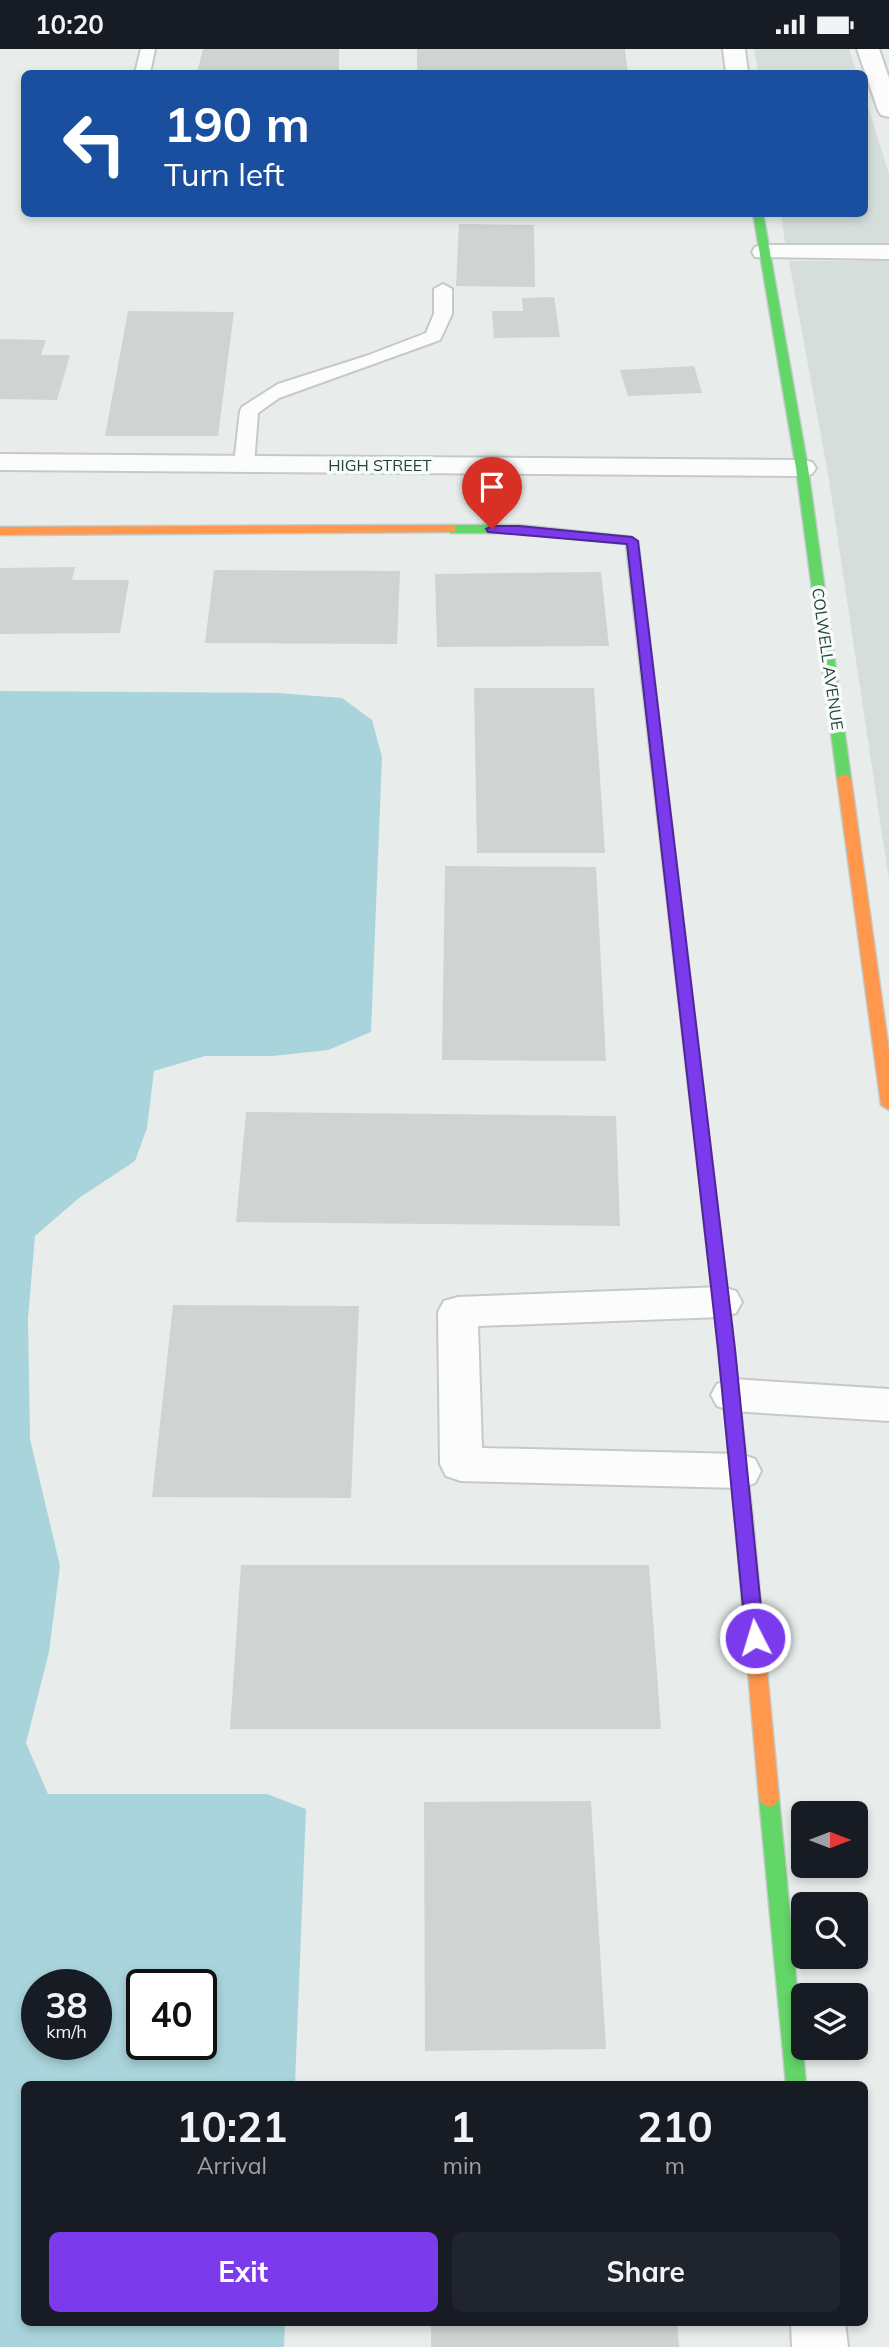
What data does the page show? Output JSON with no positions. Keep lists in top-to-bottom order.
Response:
{
  "streets": {
    "street": ["HIGH STREET", "COLWELL AVENUE"]
  },
  "crossings": [
    ["HIGH STREET", "COLWELL AVENUE"]
  ],
  "north": "right",
  "page": {
    "status": "10:20",
    "turn": ["190 m", "Turn left"],
    "speed": "38 km/h",
    "limit": "40",
    "eta": [
      "10:21",
      "Arrival",
      "1",
      "min",
      "210",
      "m"
    ],
    "buttons": ["Exit", "Share"]
  }
}
